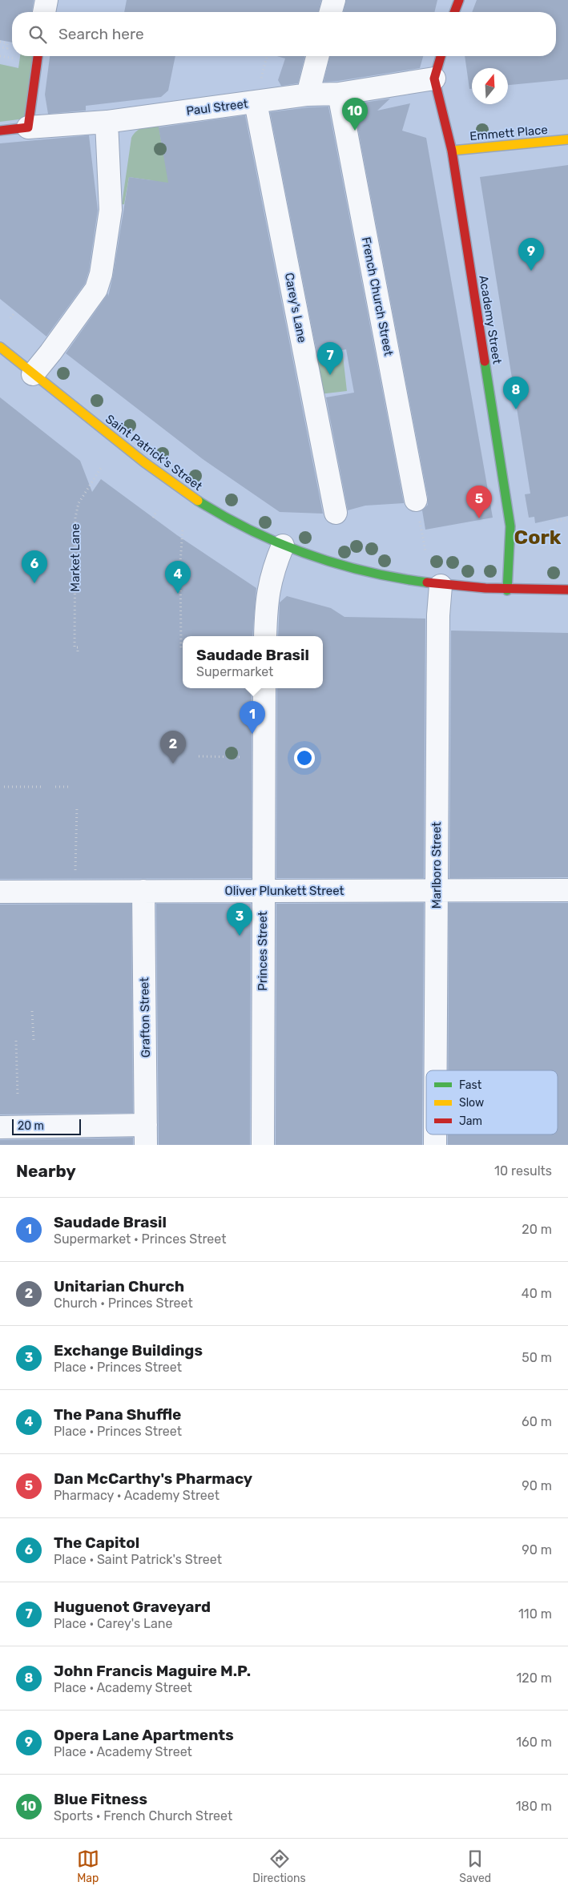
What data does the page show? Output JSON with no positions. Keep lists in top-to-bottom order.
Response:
{
  "streets": {
    "main road": [
      "Paul Street",
      "Emmett Place",
      "Academy Street",
      "Saint Patrick's Street"
    ],
    "street": [
      "French Church Street",
      "Carey's Lane",
      "Marlboro Street",
      "Oliver Plunkett Street",
      "Princes Street",
      "Grafton Street"
    ],
    "path": ["Market Lane"]
  },
  "crossings": [
    ["Paul Street", "French Church Street"],
    ["Paul Street", "Carey's Lane"],
    ["Paul Street", "Academy Street"],
    ["Emmett Place", "Academy Street"],
    ["Academy Street", "Saint Patrick's Street"],
    ["Saint Patrick's Street", "Marlboro Street"],
    ["Marlboro Street", "Oliver Plunkett Street"],
    ["Oliver Plunkett Street", "Princes Street"],
    ["Oliver Plunkett Street", "Grafton Street"]
  ],
  "districts": ["Cork"],
  "legend": ["Fast", "Slow", "Jam"],
  "scale_bar": "20 m",
  "north": "top",
  "page": {
    "search": "Search here",
    "pins": [
      "10",
      "9",
      "7",
      "8",
      "5",
      "6",
      "4",
      "1",
      "2",
      "3"
    ],
    "popup": ["Saudade Brasil", "Supermarket"],
    "scale": "20 m",
    "heading": ["Nearby", "10 results"],
    "list": [
      {
        "mark": "1",
        "name": "Saudade Brasil",
        "note": "Supermarket · Princes Street",
        "value": "20 m"
      },
      {
        "mark": "2",
        "name": "Unitarian Church",
        "note": "Church · Princes Street",
        "value": "40 m"
      },
      {
        "mark": "3",
        "name": "Exchange Buildings",
        "note": "Place · Princes Street",
        "value": "50 m"
      },
      {
        "mark": "4",
        "name": "The Pana Shuffle",
        "note": "Place · Princes Street",
        "value": "60 m"
      },
      {
        "mark": "5",
        "name": "Dan McCarthy's Pharmacy",
        "note": "Pharmacy · Academy Street",
        "value": "90 m"
      },
      {
        "mark": "6",
        "name": "The Capitol",
        "note": "Place · Saint Patrick's Street",
        "value": "90 m"
      },
      {
        "mark": "7",
        "name": "Huguenot Graveyard",
        "note": "Place · Carey's Lane",
        "value": "110 m"
      },
      {
        "mark": "8",
        "name": "John Francis Maguire M.P.",
        "note": "Place · Academy Street",
        "value": "120 m"
      },
      {
        "mark": "9",
        "name": "Opera Lane Apartments",
        "note": "Place · Academy Street",
        "value": "160 m"
      },
      {
        "mark": "10",
        "name": "Blue Fitness",
        "note": "Sports · French Church Street",
        "value": "180 m"
      }
    ],
    "nav": ["Map", "Directions", "Saved"]
  }
}
